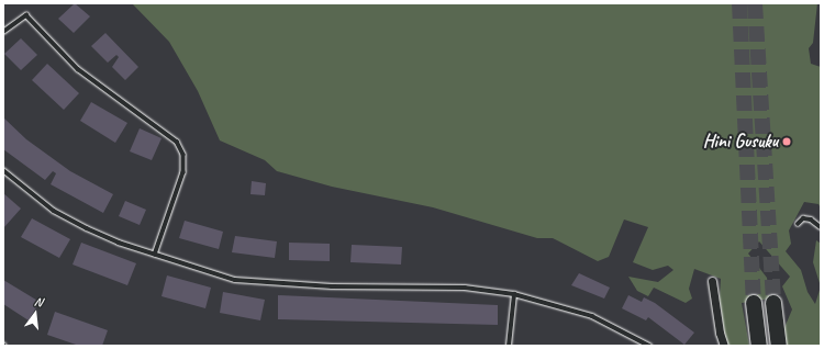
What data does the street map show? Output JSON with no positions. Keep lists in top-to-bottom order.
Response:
{
  "places": ["Hini Gusuku"],
  "north": "top"
}
